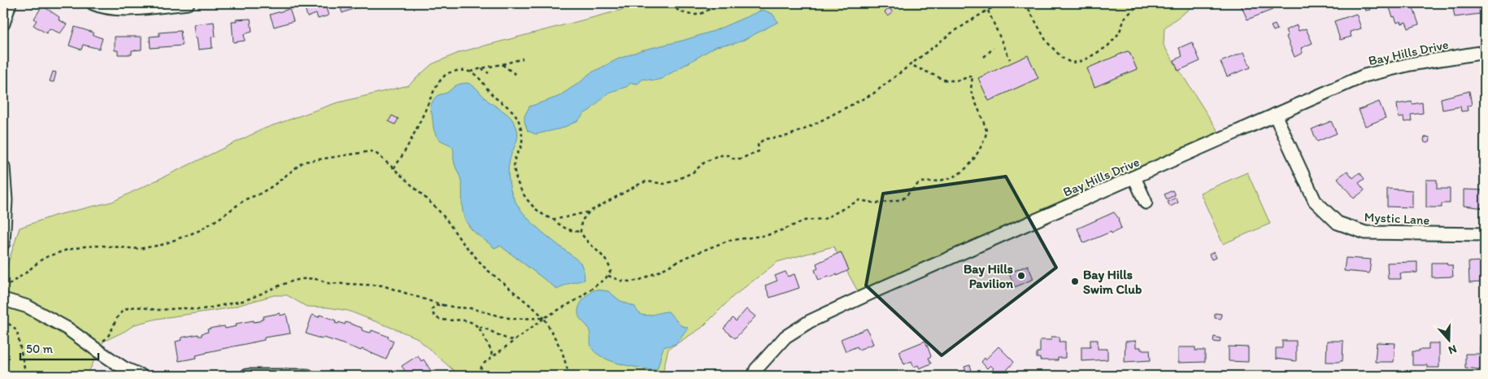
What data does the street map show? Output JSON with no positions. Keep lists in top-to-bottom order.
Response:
{
  "streets": {
    "street": ["Bay Hills Drive", "Mystic Lane"]
  },
  "crossings": [
    ["Bay Hills Drive", "Mystic Lane"]
  ],
  "places": ["Bay Hills Pavilion", "Bay Hills Swim Club"],
  "scale_bar": "50 m",
  "north": "bottom"
}
